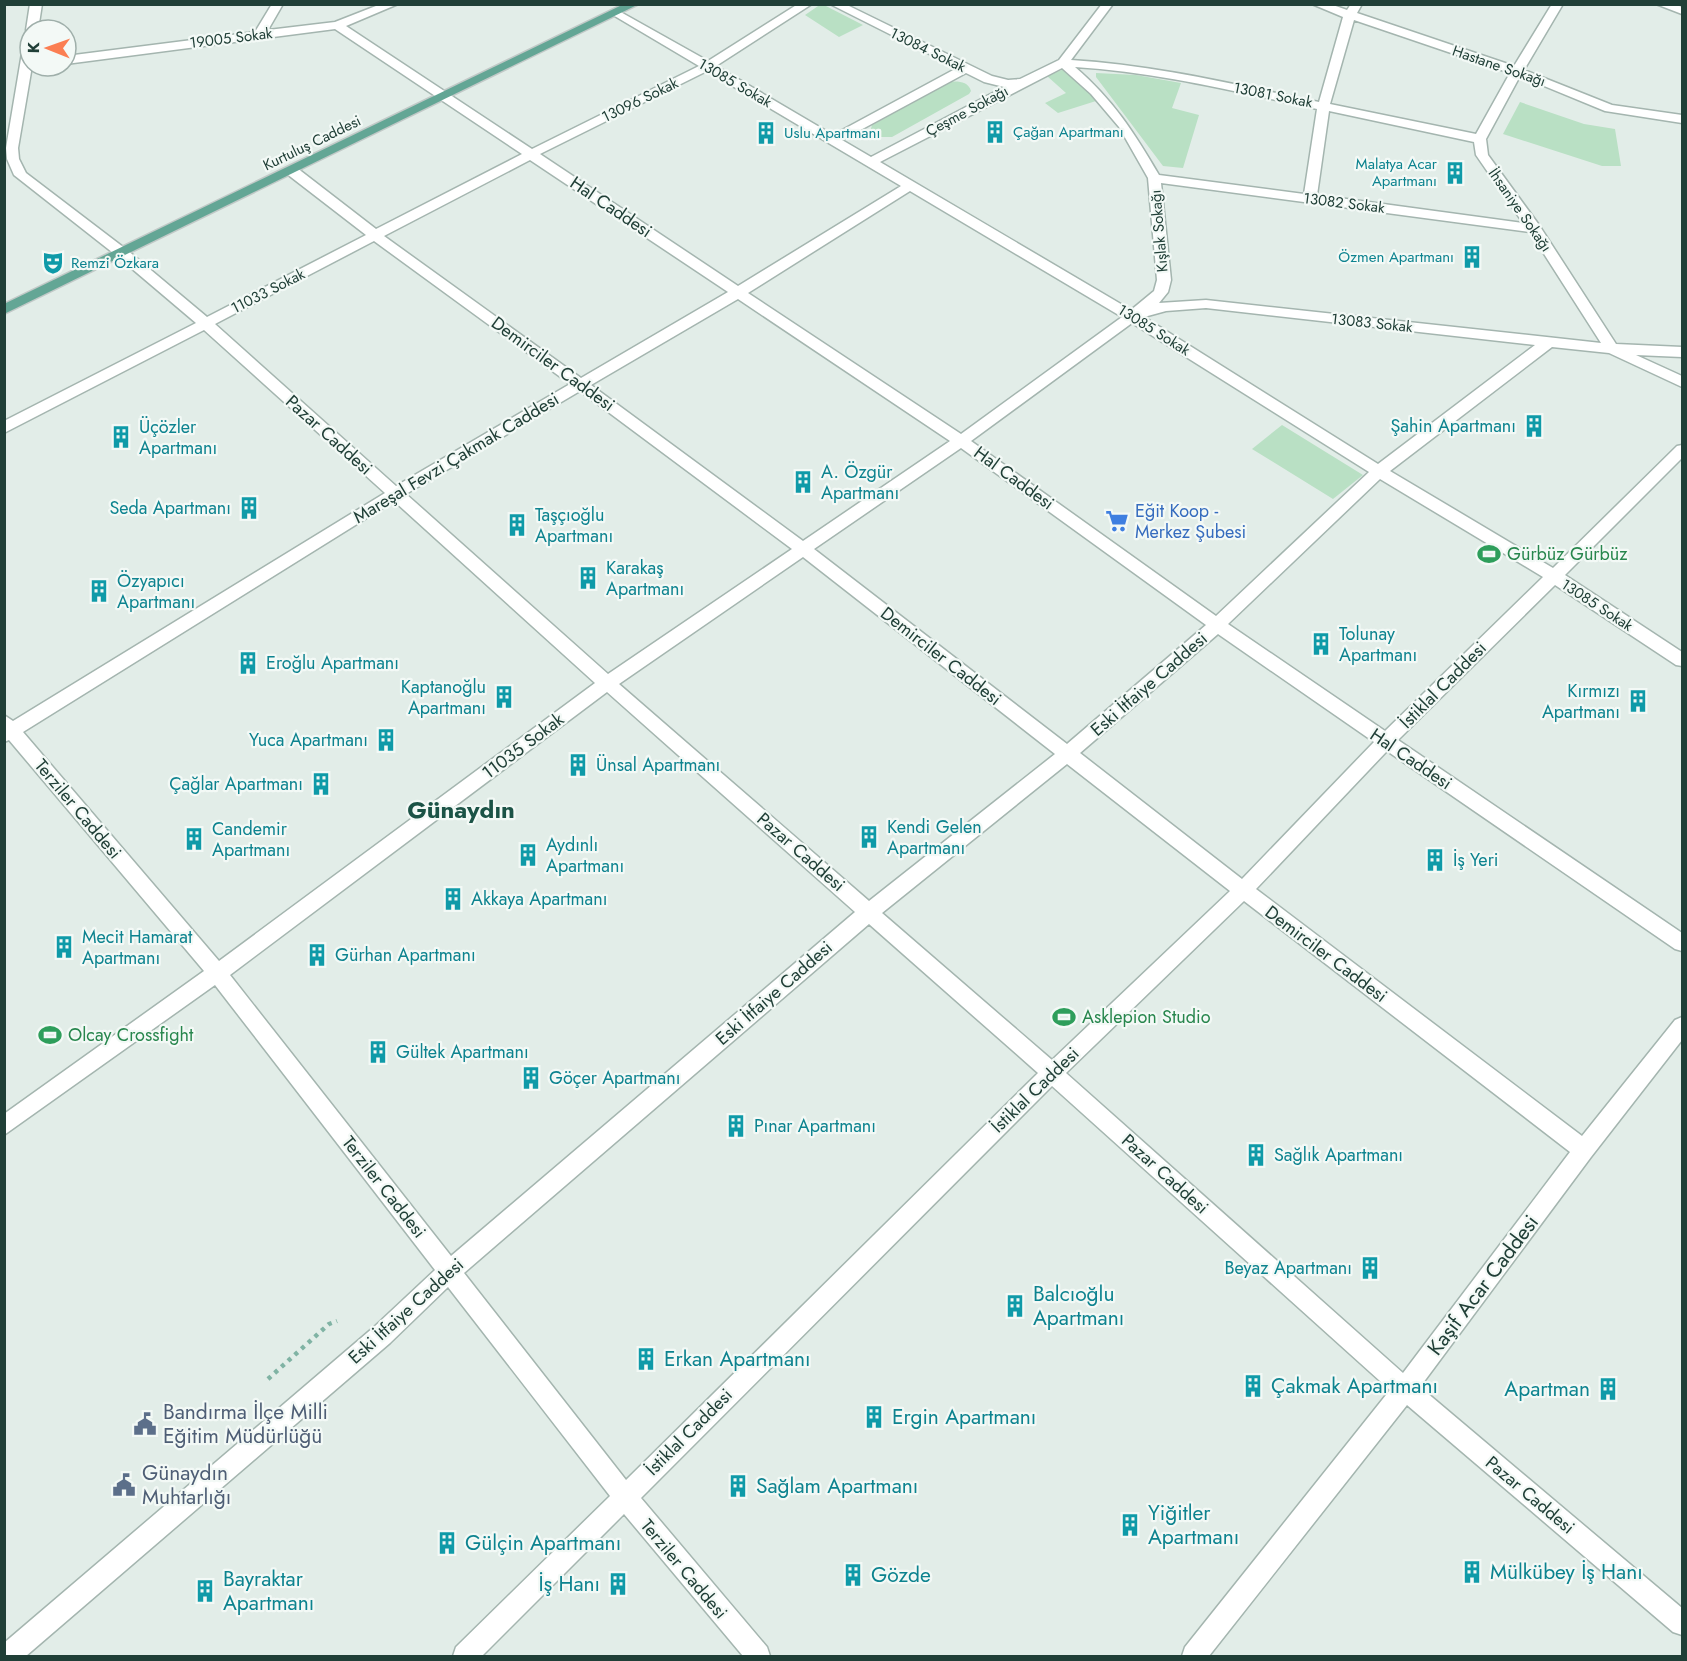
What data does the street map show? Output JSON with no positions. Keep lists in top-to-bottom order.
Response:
{
  "streets": {
    "main road": ["Kurtuluş Caddesi"],
    "street": [
      "19005 Sokak",
      "13084 Sokak",
      "Hastane Sokağı",
      "13085 Sokak",
      "13081 Sokak",
      "13096 Sokak",
      "Çeşme Sokağı",
      "13082 Sokak",
      "Hal Caddesi",
      "İhsaniye Sokağı",
      "Kışlak Sokağı",
      "11033 Sokak",
      "13083 Sokak",
      "Demirciler Caddesi",
      "Pazar Caddesi",
      "Mareşal Fevzi Çakmak Caddesi",
      "Eski İtfaiye Caddesi",
      "İstiklal Caddesi",
      "11035 Sokak",
      "Terziler Caddesi",
      "Kaşif Acar Caddesi"
    ]
  },
  "crossings": [
    ["19005 Sokak", "Hal Caddesi"],
    ["13084 Sokak", "Çeşme Sokağı"],
    ["13085 Sokak", "13096 Sokak"],
    ["13085 Sokak", "Çeşme Sokağı"],
    ["13085 Sokak", "Kurtuluş Caddesi"],
    ["13085 Sokak", "Kışlak Sokağı"],
    ["13085 Sokak", "13083 Sokak"],
    ["13085 Sokak", "Mareşal Fevzi Çakmak Caddesi"],
    ["13085 Sokak", "Eski İtfaiye Caddesi"],
    ["13085 Sokak", "İstiklal Caddesi"],
    ["13081 Sokak", "Çeşme Sokağı"],
    ["13081 Sokak", "İhsaniye Sokağı"],
    ["13081 Sokak", "Kışlak Sokağı"],
    ["13096 Sokak", "Hal Caddesi"],
    ["13096 Sokak", "11033 Sokak"],
    ["Çeşme Sokağı", "Kışlak Sokağı"],
    ["Kurtuluş Caddesi", "Hal Caddesi"],
    ["Kurtuluş Caddesi", "Demirciler Caddesi"],
    ["Kurtuluş Caddesi", "Pazar Caddesi"],
    ["13082 Sokak", "İhsaniye Sokağı"],
    ["13082 Sokak", "Kışlak Sokağı"],
    ["Hal Caddesi", "Kışlak Sokağı"],
    ["Hal Caddesi", "11033 Sokak"],
    ["Hal Caddesi", "Mareşal Fevzi Çakmak Caddesi"],
    ["Hal Caddesi", "Eski İtfaiye Caddesi"],
    ["Hal Caddesi", "İstiklal Caddesi"],
    ["Hal Caddesi", "11035 Sokak"],
    ["İhsaniye Sokağı", "13083 Sokak"],
    ["Kışlak Sokağı", "13083 Sokak"],
    ["Kışlak Sokağı", "11035 Sokak"],
    ["11033 Sokak", "Demirciler Caddesi"],
    ["11033 Sokak", "Pazar Caddesi"],
    ["13083 Sokak", "Eski İtfaiye Caddesi"],
    ["Demirciler Caddesi", "Mareşal Fevzi Çakmak Caddesi"],
    ["Demirciler Caddesi", "Eski İtfaiye Caddesi"],
    ["Demirciler Caddesi", "İstiklal Caddesi"],
    ["Demirciler Caddesi", "11035 Sokak"],
    ["Demirciler Caddesi", "Kaşif Acar Caddesi"],
    ["Pazar Caddesi", "Mareşal Fevzi Çakmak Caddesi"],
    ["Pazar Caddesi", "Eski İtfaiye Caddesi"],
    ["Pazar Caddesi", "İstiklal Caddesi"],
    ["Pazar Caddesi", "11035 Sokak"],
    ["Pazar Caddesi", "Kaşif Acar Caddesi"],
    ["Mareşal Fevzi Çakmak Caddesi", "Terziler Caddesi"],
    ["Eski İtfaiye Caddesi", "Terziler Caddesi"],
    ["İstiklal Caddesi", "Terziler Caddesi"],
    ["11035 Sokak", "Terziler Caddesi"]
  ],
  "districts": ["Günaydın"],
  "places": {
    "building": [
      "Çağan Apartmanı",
      "Uslu Apartmanı",
      "Malatya Acar Apartmanı",
      "Özmen Apartmanı",
      "Şahin Apartmanı",
      "Üçözler Apartmanı",
      "A. Özgür Apartmanı",
      "Seda Apartmanı",
      "Taşçıoğlu Apartmanı",
      "Karakaş Apartmanı",
      "Özyapıcı Apartmanı",
      "Tolunay Apartmanı",
      "Eroğlu Apartmanı",
      "Kaptanoğlu Apartmanı",
      "Kırmızı Apartmanı",
      "Yuca Apartmanı",
      "Ünsal Apartmanı",
      "Çağlar Apartmanı",
      "Kendi Gelen Apartmanı",
      "Candemir Apartmanı",
      "Aydınlı Apartmanı",
      "İş Yeri",
      "Akkaya Apartmanı",
      "Mecit Hamarat Apartmanı",
      "Gürhan Apartmanı",
      "Gültek Apartmanı",
      "Göçer Apartmanı",
      "Pınar Apartmanı",
      "Sağlık Apartmanı",
      "Beyaz Apartmanı",
      "Balcıoğlu Apartmanı",
      "Erkan Apartmanı",
      "Çakmak Apartmanı",
      "Apartman",
      "Ergin Apartmanı",
      "Sağlam Apartmanı",
      "Yiğitler Apartmanı",
      "Gülçin Apartmanı",
      "Mülkübey İş Hanı",
      "Gözde",
      "İş Hanı",
      "Bayraktar Apartmanı"
    ],
    "theatre": ["Remzi Özkara"],
    "supermarket": ["Eğit Koop - Merkez Şubesi"],
    "sports": ["Gürbüz Gürbüz", "Asklepion Studio", "Olcay Crossfight"],
    "public building": ["Bandırma İlçe Milli Eğitim Müdürlüğü", "Günaydın Muhtarlığı"]
  },
  "north": "left"
}
